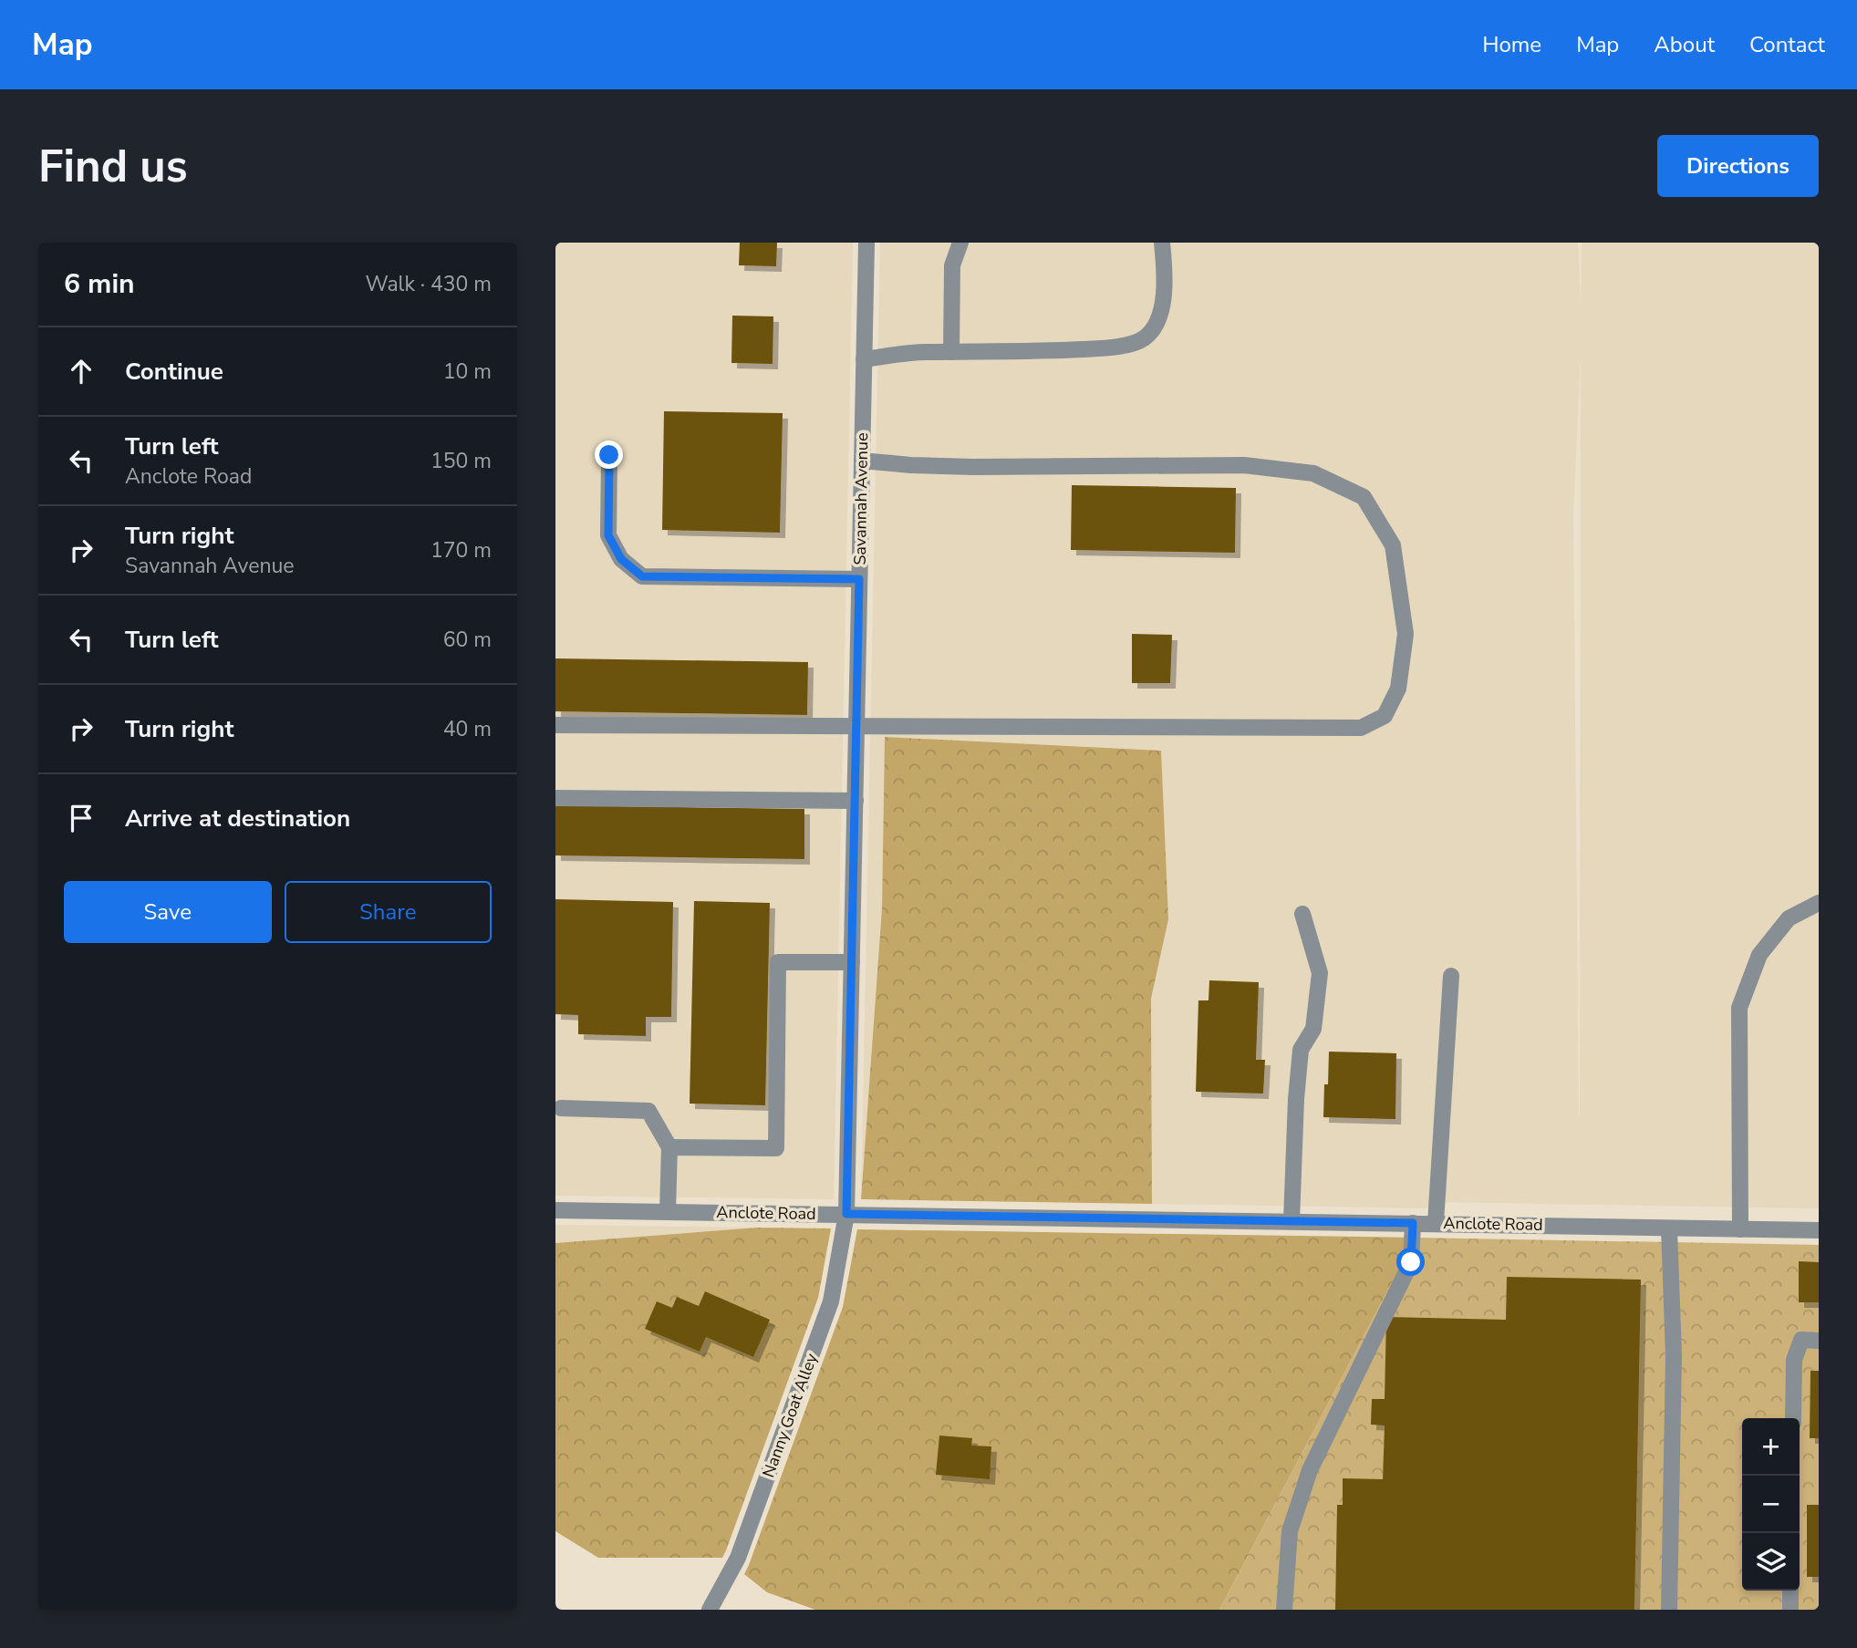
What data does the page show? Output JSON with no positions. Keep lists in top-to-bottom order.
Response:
{
  "streets": {
    "street": ["Savannah Avenue", "Anclote Road", "Nanny Goat Alley"]
  },
  "crossings": [
    ["Savannah Avenue", "Anclote Road"],
    ["Savannah Avenue", "Nanny Goat Alley"],
    ["Anclote Road", "Nanny Goat Alley"]
  ],
  "page": {
    "header": "Map",
    "nav": [
      "Home",
      "Map",
      "About",
      "Contact"
    ],
    "buttons": [
      "Directions",
      ["Save", "Share"]
    ],
    "title": "Find us",
    "heading": ["6 min", "Walk · 430 m"],
    "list": [
      ["Continue", "10 m"],
      ["Turn left", "Anclote Road", "150 m"],
      ["Turn right", "Savannah Avenue", "170 m"],
      ["Turn left", "60 m"],
      ["Turn right", "40 m"],
      "Arrive at destination"
    ],
    "map_buttons": ["+", "−"]
  }
}
